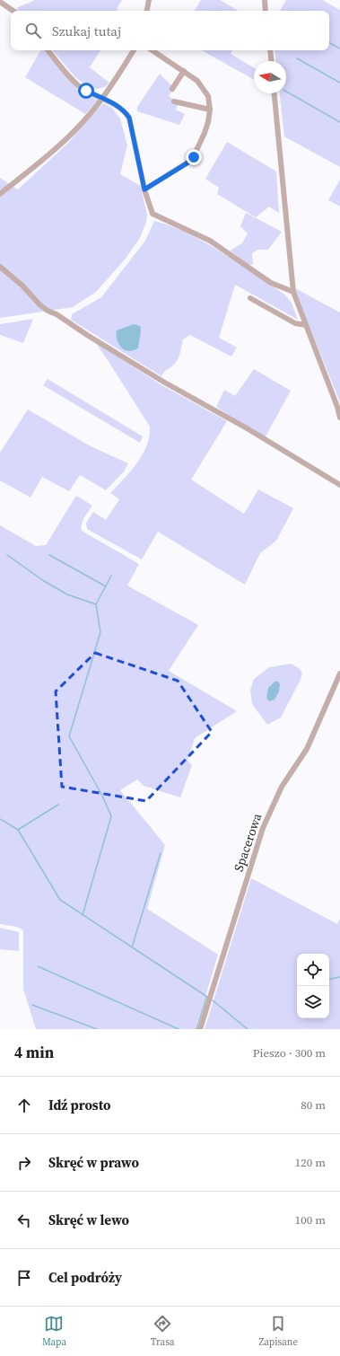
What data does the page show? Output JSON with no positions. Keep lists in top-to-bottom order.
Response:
{
  "streets": {
    "street": ["Spacerowa"]
  },
  "north": "left",
  "page": {
    "search": "Szukaj tutaj",
    "heading": ["4 min", "Pieszo · 300 m"],
    "list": [
      ["Idź prosto", "80 m"],
      ["Skręć w prawo", "120 m"],
      ["Skręć w lewo", "100 m"],
      "Cel podróży"
    ],
    "nav": ["Mapa", "Trasa", "Zapisane"]
  }
}
